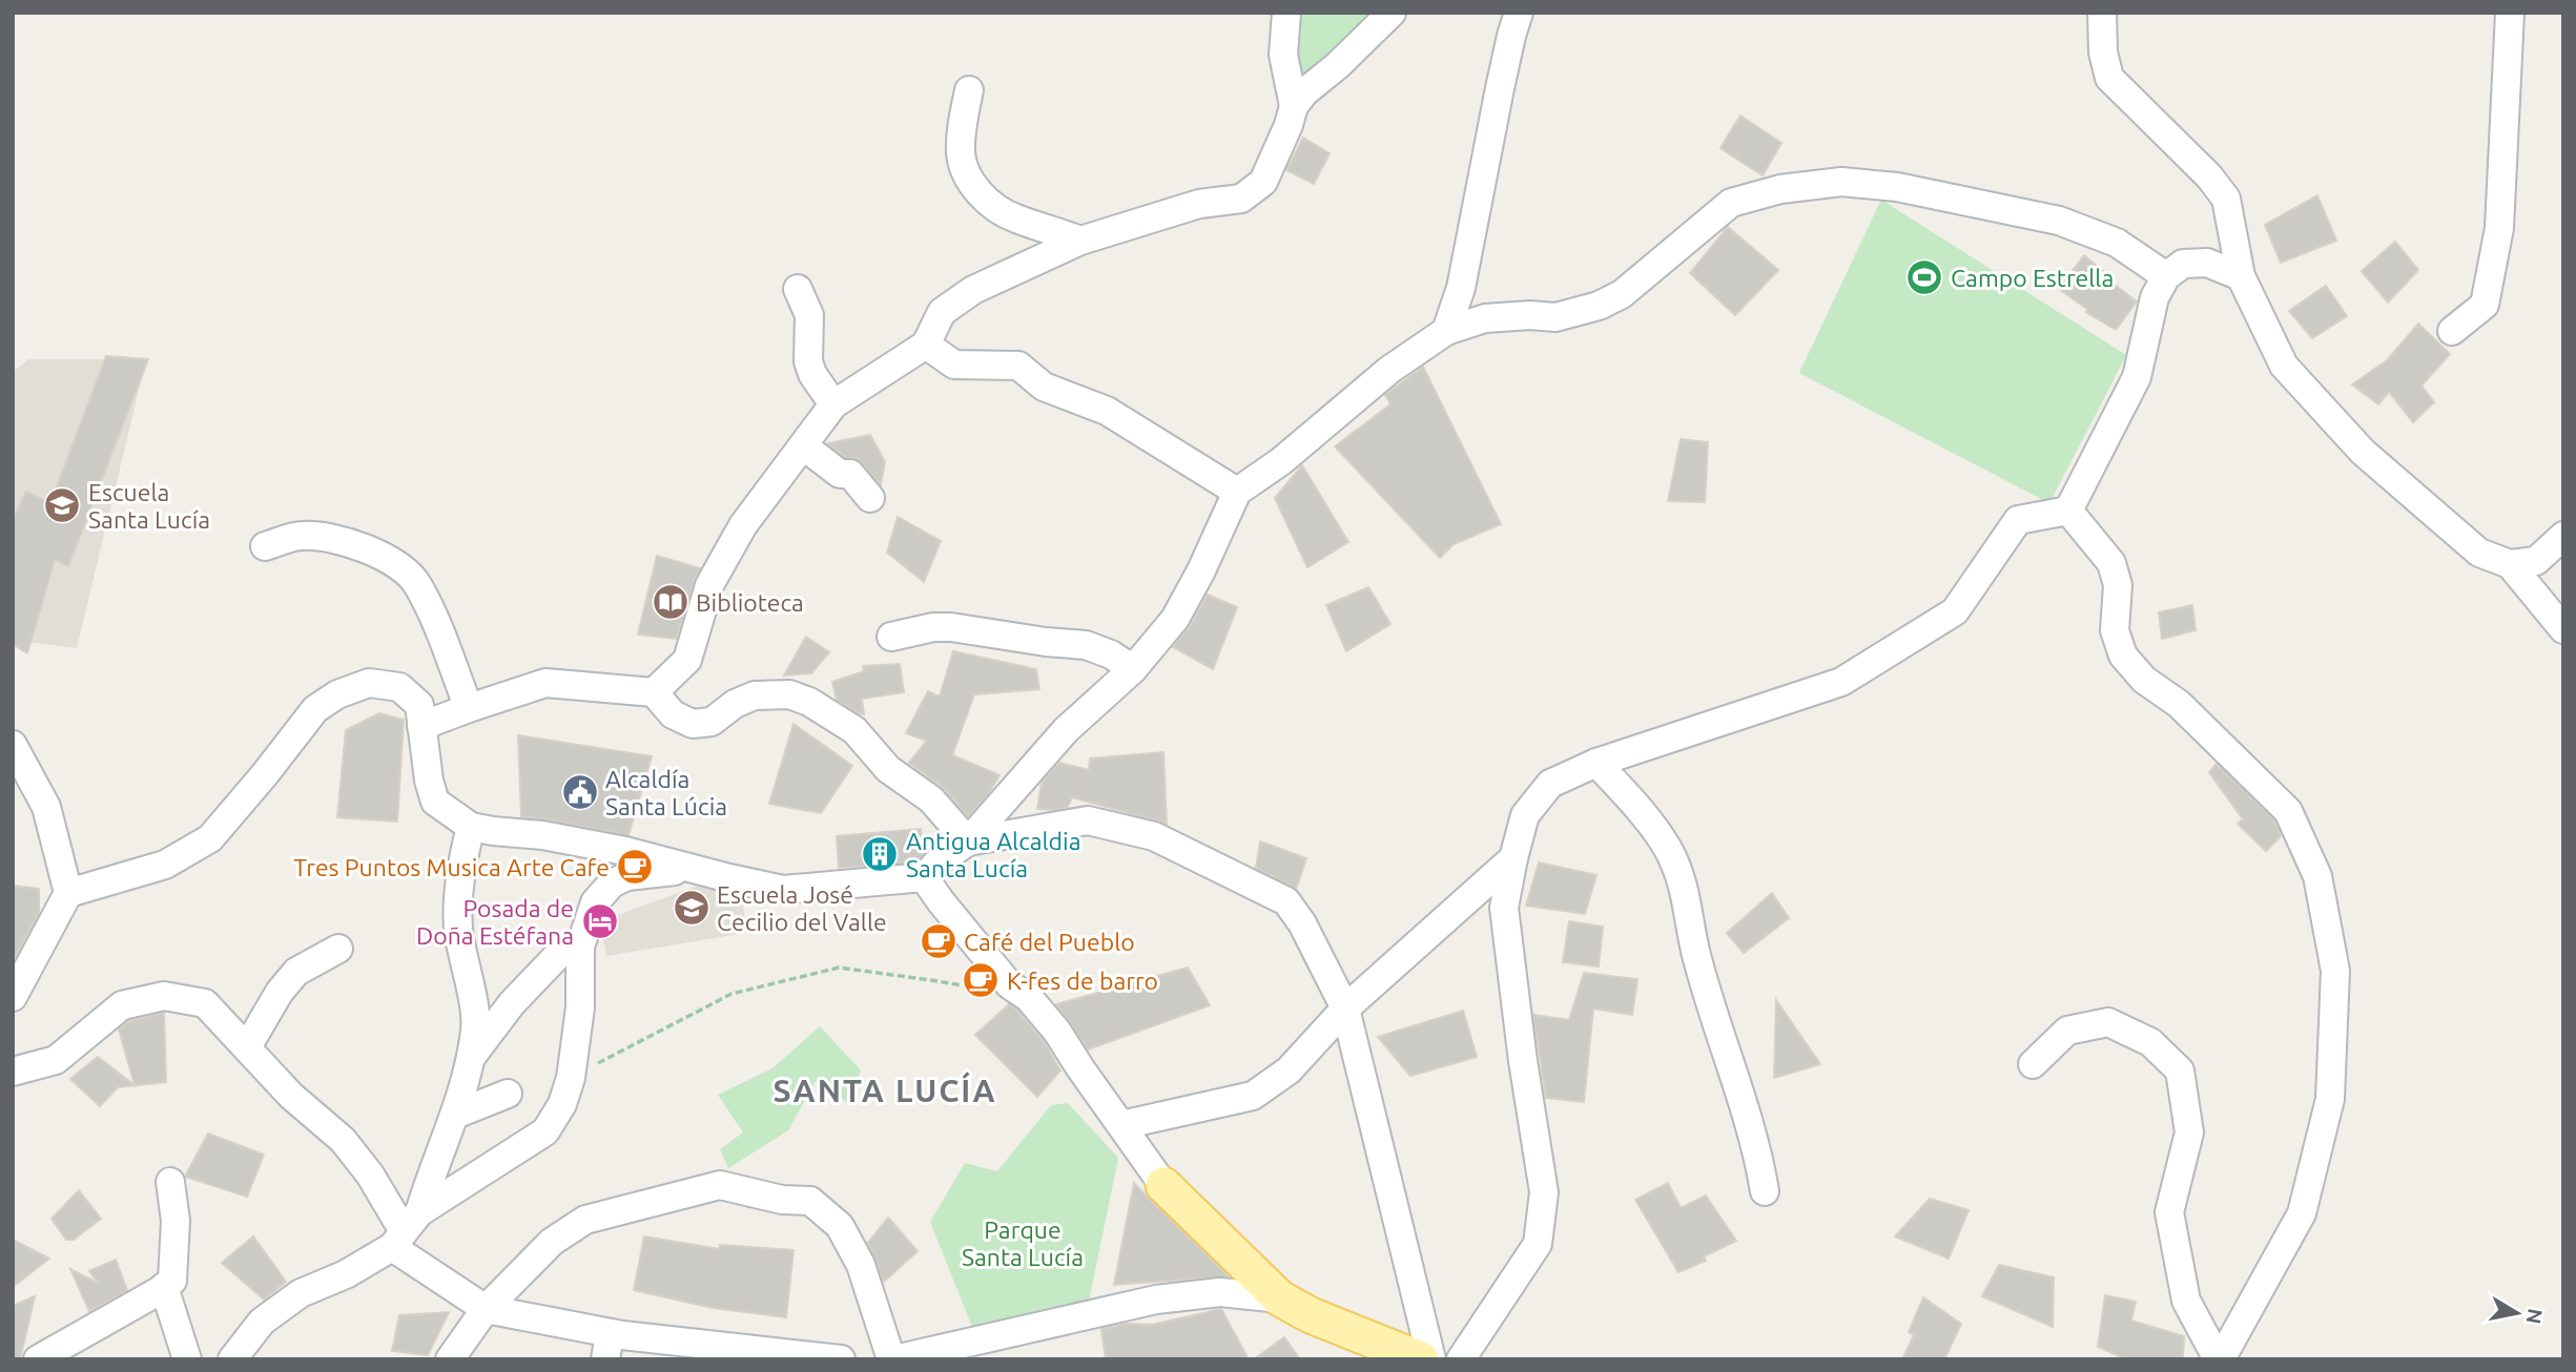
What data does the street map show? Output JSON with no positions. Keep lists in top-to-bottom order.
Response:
{
  "districts": ["SANTA LUCÍA"],
  "parks": ["Parque Santa Lucía"],
  "places": {
    "sports": ["Campo Estrella"],
    "school or university": ["Escuela Santa Lucía", "Escuela José Cecilio del Valle"],
    "library": ["Biblioteca"],
    "public building": ["Alcaldía Santa Lúcia"],
    "building": ["Antigua Alcaldia Santa Lucía"],
    "cafe": ["Tres Puntos Musica Arte Cafe", "Café del Pueblo", "K-fes de barro"],
    "hotel": ["Posada de Doña Estéfana"]
  },
  "north": "right"
}
